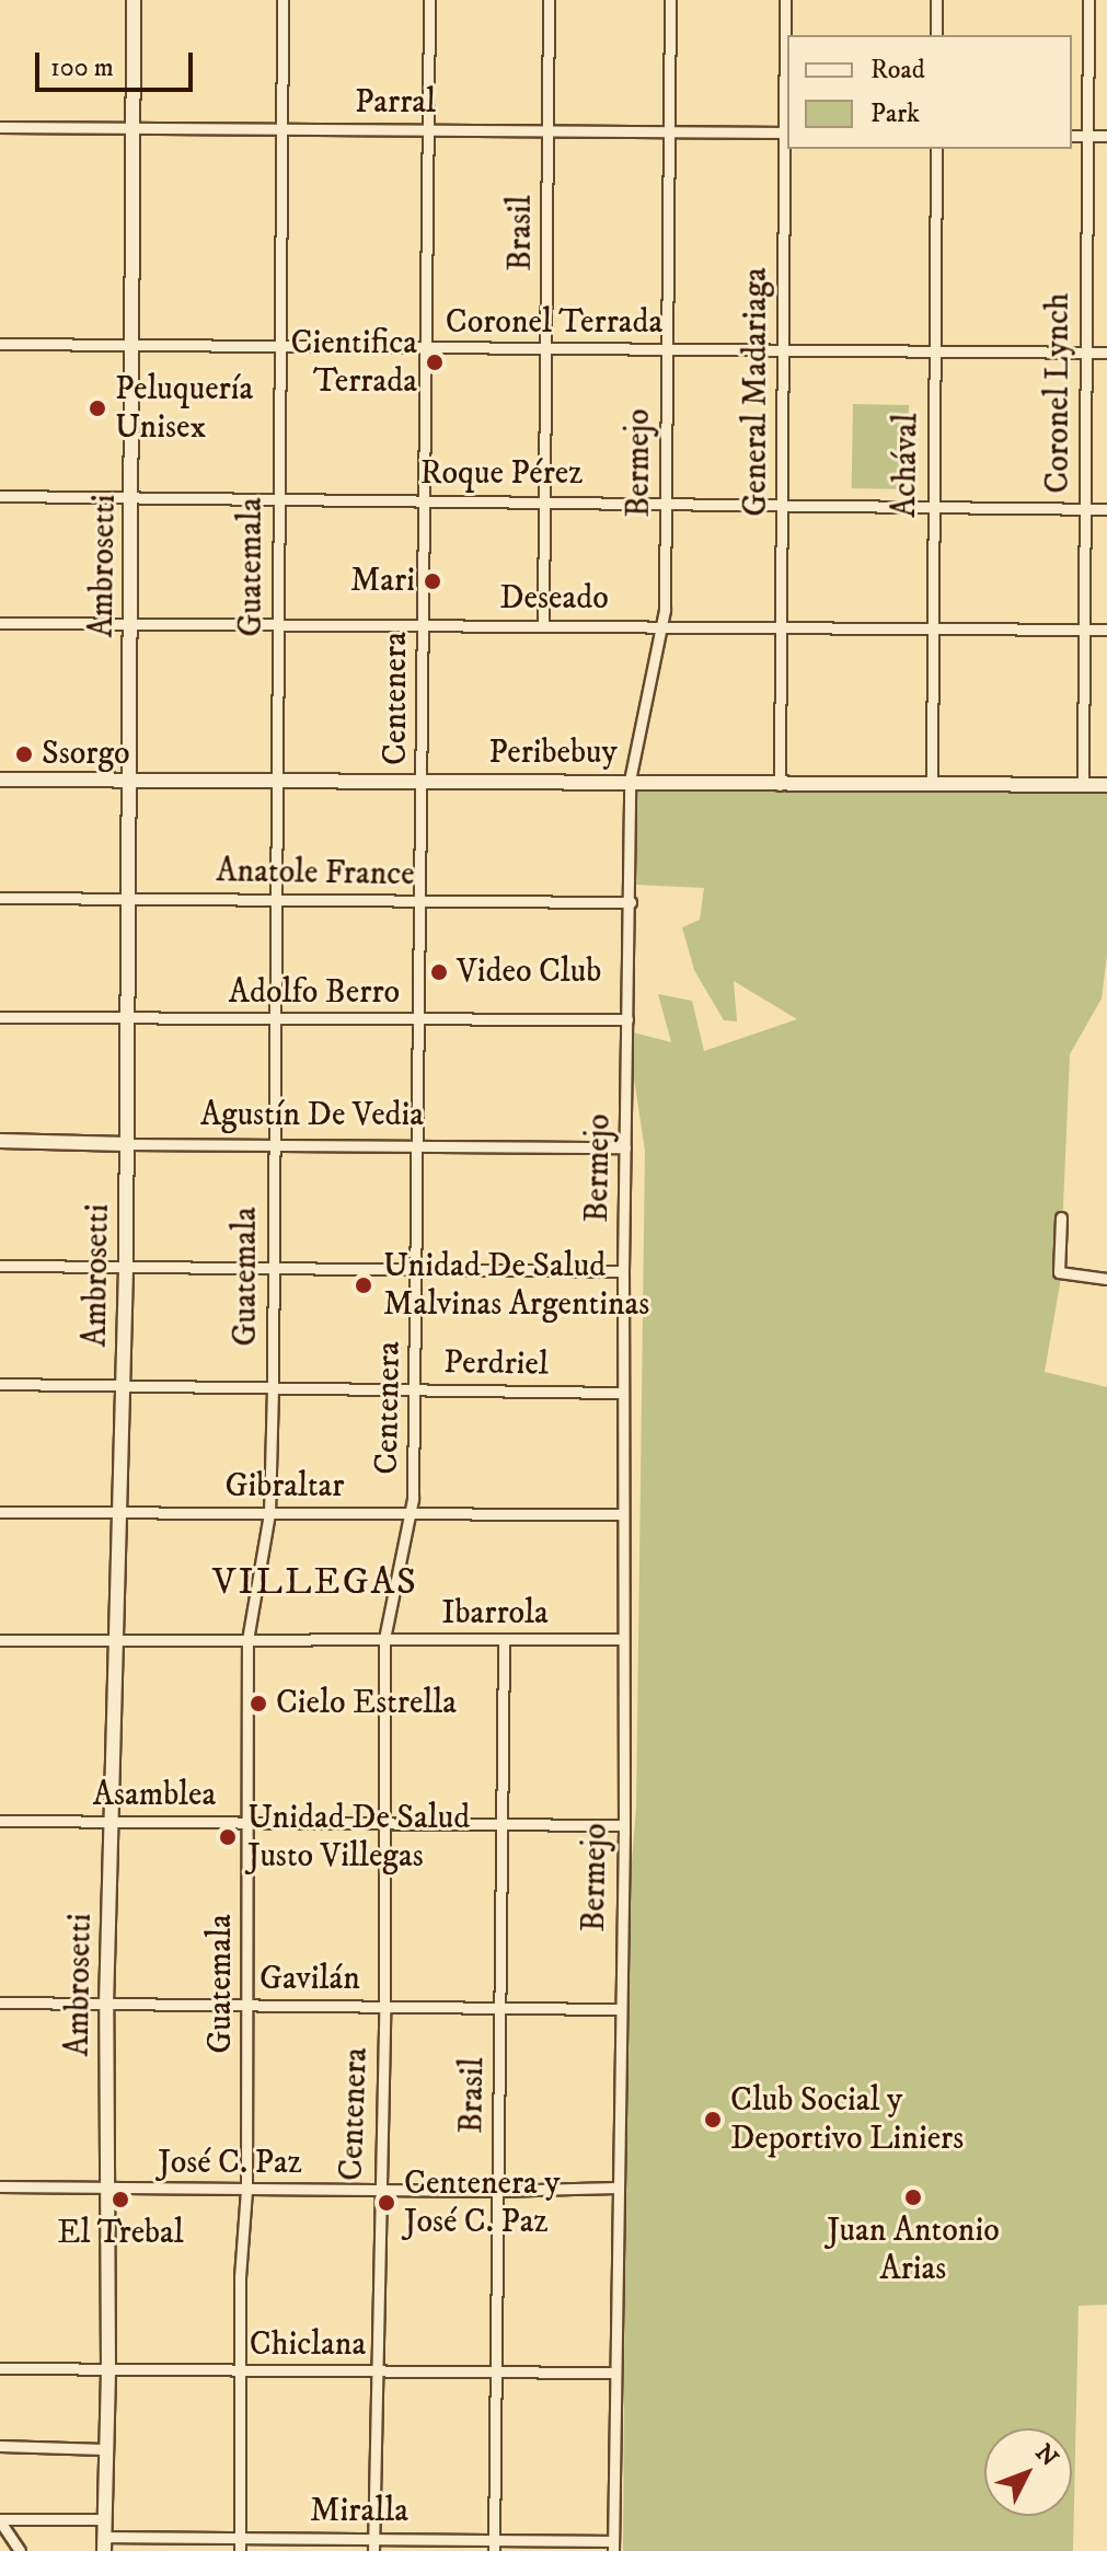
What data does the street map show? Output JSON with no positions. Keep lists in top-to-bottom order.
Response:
{
  "streets": {
    "street": [
      "Parral",
      "Brasil",
      "Coronel Terrada",
      "General Madariaga",
      "Coronel Lynch",
      "Bermejo",
      "Achával",
      "Roque Pérez",
      "Ambrosetti",
      "Guatemala",
      "Deseado",
      "Centenera",
      "Peribebuy",
      "Anatole France",
      "Adolfo Berro",
      "Agustín De Vedia",
      "Perdriel",
      "Gibraltar",
      "Ibarrola",
      "Asamblea",
      "Gavilán",
      "José C. Paz",
      "Chiclana",
      "Miralla"
    ]
  },
  "crossings": [
    ["Parral", "Brasil"],
    ["Parral", "General Madariaga"],
    ["Parral", "Bermejo"],
    ["Parral", "Ambrosetti"],
    ["Parral", "Guatemala"],
    ["Parral", "Centenera"],
    ["Brasil", "Coronel Terrada"],
    ["Brasil", "Roque Pérez"],
    ["Brasil", "Deseado"],
    ["Brasil", "Ibarrola"],
    ["Brasil", "Asamblea"],
    ["Brasil", "Gavilán"],
    ["Brasil", "José C. Paz"],
    ["Brasil", "Chiclana"],
    ["Brasil", "Miralla"],
    ["Coronel Terrada", "General Madariaga"],
    ["Coronel Terrada", "Coronel Lynch"],
    ["Coronel Terrada", "Bermejo"],
    ["Coronel Terrada", "Achával"],
    ["Coronel Terrada", "Ambrosetti"],
    ["Coronel Terrada", "Guatemala"],
    ["Coronel Terrada", "Centenera"],
    ["General Madariaga", "Roque Pérez"],
    ["General Madariaga", "Deseado"],
    ["General Madariaga", "Peribebuy"],
    ["Coronel Lynch", "Roque Pérez"],
    ["Coronel Lynch", "Deseado"],
    ["Coronel Lynch", "Peribebuy"],
    ["Bermejo", "Roque Pérez"],
    ["Bermejo", "Deseado"],
    ["Bermejo", "Peribebuy"],
    ["Bermejo", "Anatole France"],
    ["Bermejo", "Adolfo Berro"],
    ["Bermejo", "Agustín De Vedia"],
    ["Bermejo", "Perdriel"],
    ["Bermejo", "Gibraltar"],
    ["Bermejo", "Ibarrola"],
    ["Bermejo", "Asamblea"],
    ["Bermejo", "Gavilán"],
    ["Bermejo", "José C. Paz"],
    ["Bermejo", "Chiclana"],
    ["Bermejo", "Miralla"],
    ["Achával", "Roque Pérez"],
    ["Achával", "Deseado"],
    ["Achával", "Peribebuy"],
    ["Roque Pérez", "Ambrosetti"],
    ["Roque Pérez", "Guatemala"],
    ["Roque Pérez", "Centenera"],
    ["Ambrosetti", "Deseado"],
    ["Ambrosetti", "Peribebuy"],
    ["Ambrosetti", "Anatole France"],
    ["Ambrosetti", "Adolfo Berro"],
    ["Ambrosetti", "Agustín De Vedia"],
    ["Ambrosetti", "Perdriel"],
    ["Ambrosetti", "Gibraltar"],
    ["Ambrosetti", "Ibarrola"],
    ["Ambrosetti", "Asamblea"],
    ["Ambrosetti", "Gavilán"],
    ["Ambrosetti", "José C. Paz"],
    ["Ambrosetti", "Chiclana"],
    ["Ambrosetti", "Miralla"],
    ["Guatemala", "Deseado"],
    ["Guatemala", "Peribebuy"],
    ["Guatemala", "Anatole France"],
    ["Guatemala", "Adolfo Berro"],
    ["Guatemala", "Agustín De Vedia"],
    ["Guatemala", "Perdriel"],
    ["Guatemala", "Gibraltar"],
    ["Guatemala", "Ibarrola"],
    ["Guatemala", "Asamblea"],
    ["Guatemala", "Gavilán"],
    ["Guatemala", "José C. Paz"],
    ["Guatemala", "Chiclana"],
    ["Guatemala", "Miralla"],
    ["Deseado", "Centenera"],
    ["Centenera", "Peribebuy"],
    ["Centenera", "Anatole France"],
    ["Centenera", "Adolfo Berro"],
    ["Centenera", "Agustín De Vedia"],
    ["Centenera", "Perdriel"],
    ["Centenera", "Gibraltar"],
    ["Centenera", "Ibarrola"],
    ["Centenera", "Asamblea"],
    ["Centenera", "Gavilán"],
    ["Centenera", "José C. Paz"],
    ["Centenera", "Chiclana"],
    ["Centenera", "Miralla"]
  ],
  "districts": ["VILLEGAS"],
  "places": [
    "Cientifica Terrada",
    "Peluquería Unisex",
    "Mari",
    "Ssorgo",
    "Video Club",
    "Unidad De Salud Malvinas Argentinas",
    "Cielo Estrella",
    "Unidad De Salud Justo Villegas",
    "Club Social y Deportivo Liniers",
    "Juan Antonio Arias",
    "El Trebal",
    "Centenera y José C. Paz"
  ],
  "legend": ["Road", "Park"],
  "scale_bar": "100 m",
  "north": "top right"
}
